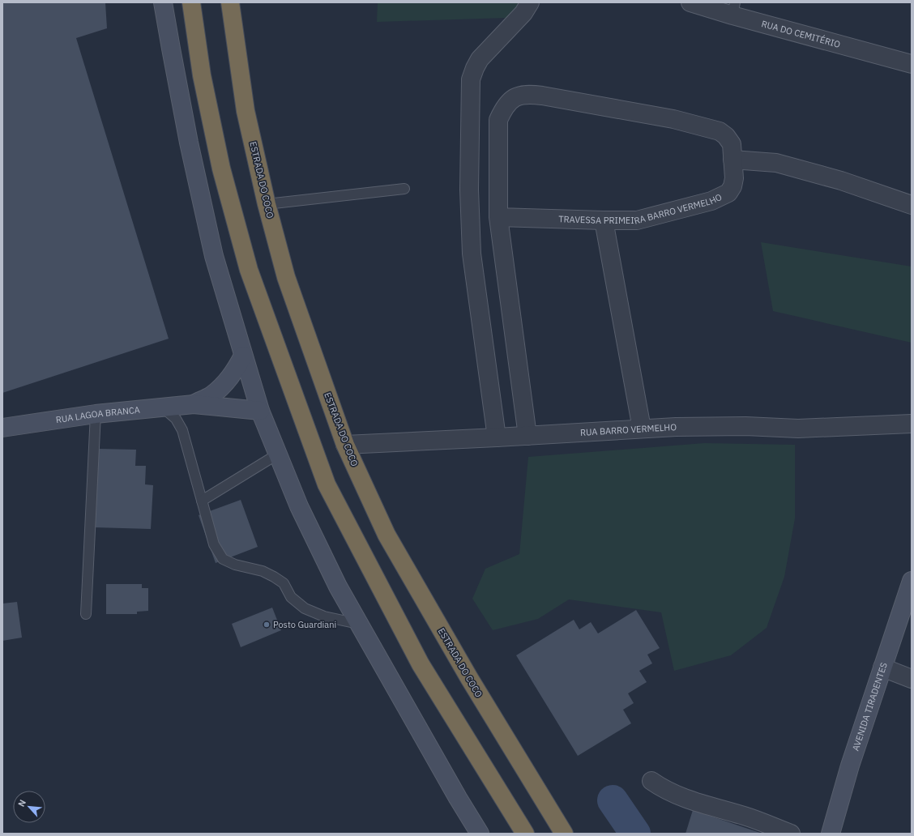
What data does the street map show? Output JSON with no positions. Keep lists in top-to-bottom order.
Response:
{
  "streets": {
    "highway": ["ESTRADA DO COCO"],
    "street": [
      "RUA DO CEMITÉRIO",
      "TRAVESSA PRIMEIRA BARRO VERMELHO",
      "RUA LAGOA BRANCA",
      "RUA BARRO VERMELHO",
      "AVENIDA TIRADENTES"
    ]
  },
  "crossings": [
    ["ESTRADA DO COCO", "RUA BARRO VERMELHO"],
    ["TRAVESSA PRIMEIRA BARRO VERMELHO", "RUA BARRO VERMELHO"]
  ],
  "places": ["Posto Guardiani"],
  "north": "top left"
}
